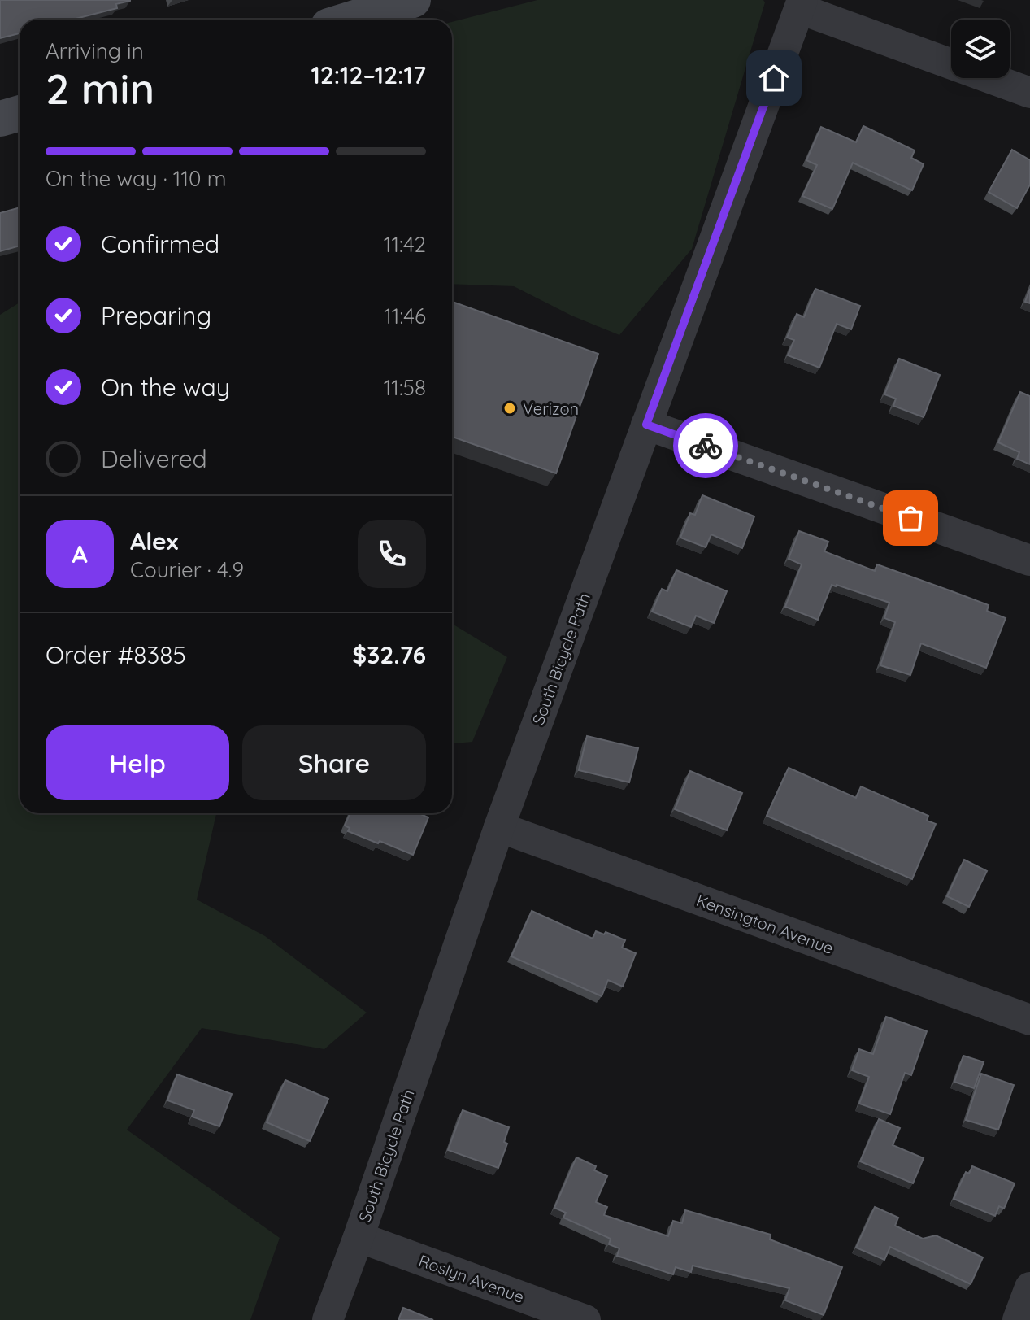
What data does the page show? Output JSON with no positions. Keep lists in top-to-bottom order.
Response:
{
  "streets": {
    "street": ["South Bicycle Path", "Kensington Avenue", "Roslyn Avenue"]
  },
  "crossings": [
    ["South Bicycle Path", "Kensington Avenue"],
    ["South Bicycle Path", "Roslyn Avenue"]
  ],
  "places": ["Verizon"],
  "page": {
    "heading": ["2 min", "Arriving in", "12:12–12:17"],
    "panel": [
      "Alex",
      "Courier · 4.9",
      "Order #8385",
      "$32.76"
    ],
    "bar": "On the way · 110 m",
    "list": [
      ["Confirmed", "11:42"],
      ["Preparing", "11:46"],
      ["On the way", "11:58"],
      "Delivered"
    ],
    "round": "A",
    "buttons": ["Help", "Share"]
  }
}
